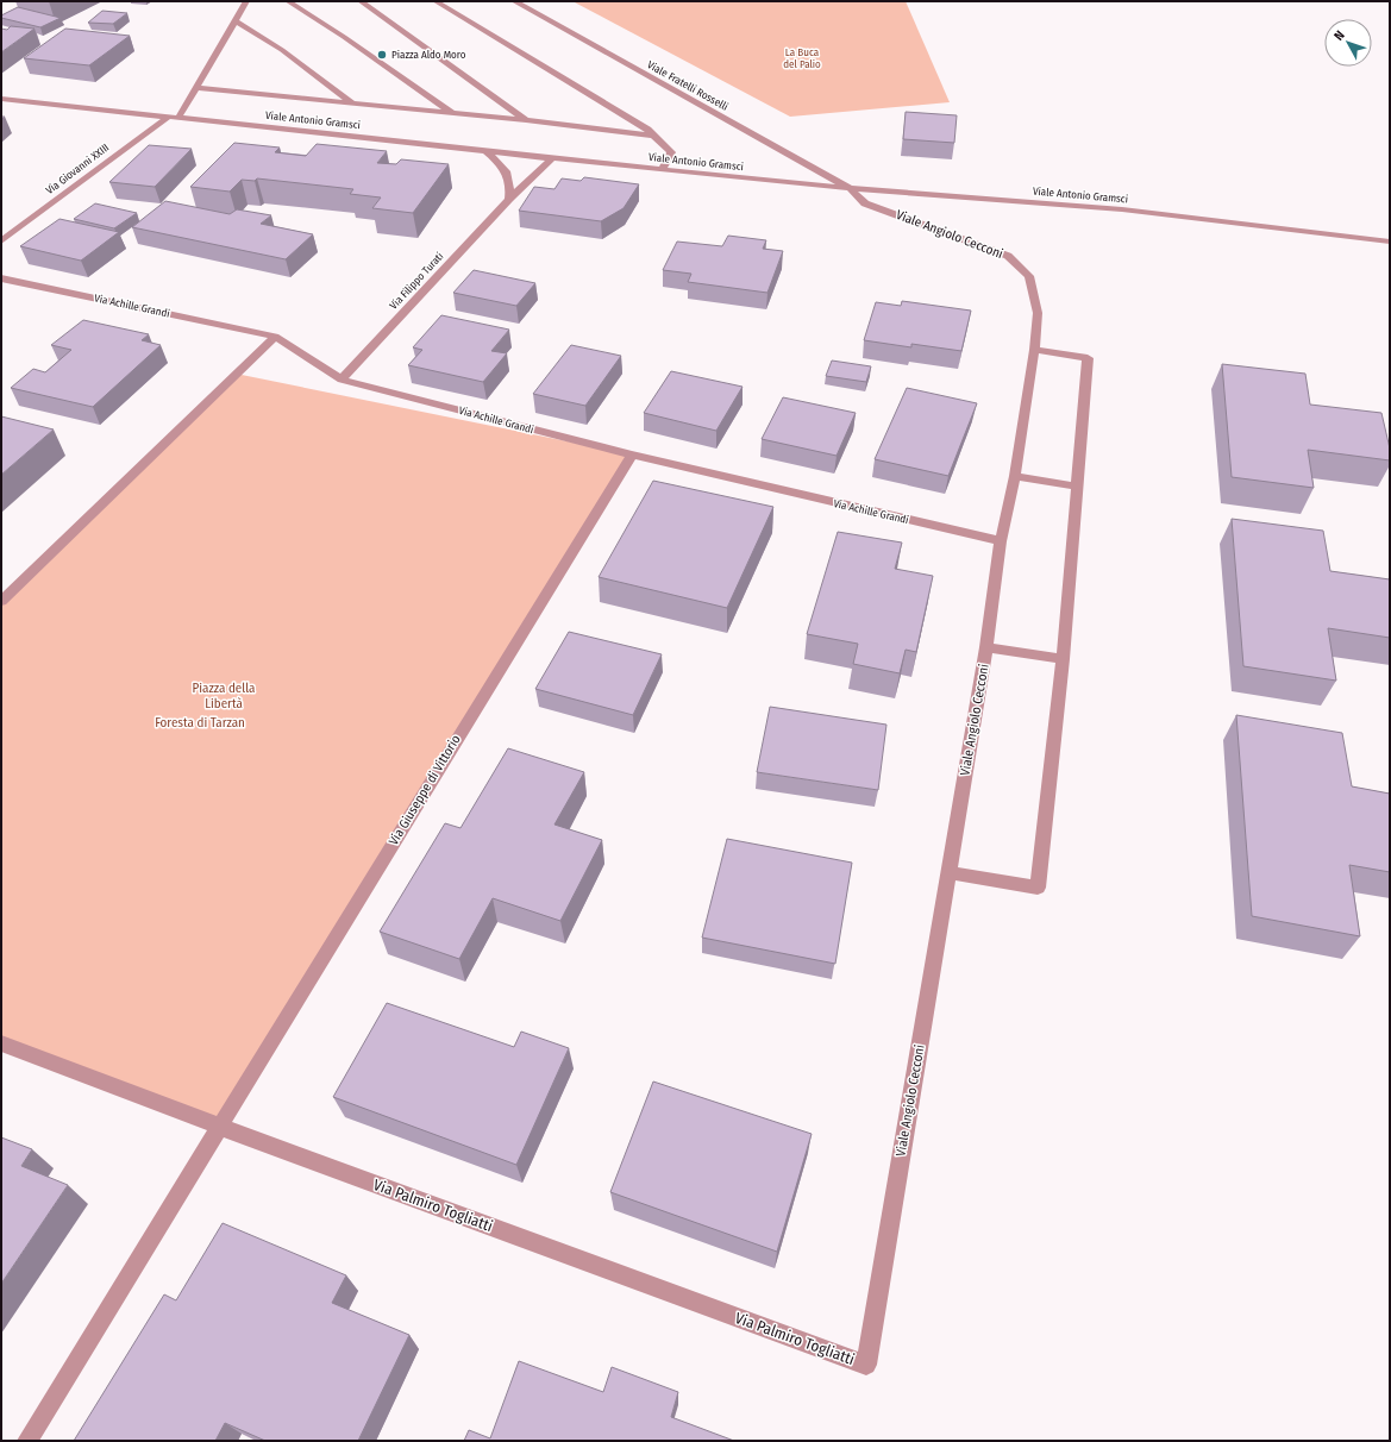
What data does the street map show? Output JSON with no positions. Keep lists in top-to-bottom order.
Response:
{
  "streets": {
    "street": [
      "Viale Fratelli Rosselli",
      "Viale Antonio Gramsci",
      "Via Giovanni XXIII",
      "Viale Angiolo Cecconi",
      "Via Filippo Turati",
      "Via Achille Grandi",
      "Via Giuseppe di Vittorio",
      "Via Palmiro Togliatti"
    ]
  },
  "crossings": [
    ["Viale Fratelli Rosselli", "Viale Antonio Gramsci"],
    ["Viale Fratelli Rosselli", "Viale Angiolo Cecconi"],
    ["Viale Antonio Gramsci", "Via Giovanni XXIII"],
    ["Viale Antonio Gramsci", "Viale Angiolo Cecconi"],
    ["Viale Antonio Gramsci", "Via Filippo Turati"],
    ["Viale Angiolo Cecconi", "Via Achille Grandi"],
    ["Viale Angiolo Cecconi", "Via Palmiro Togliatti"],
    ["Via Filippo Turati", "Via Achille Grandi"],
    ["Via Achille Grandi", "Via Giuseppe di Vittorio"],
    ["Via Giuseppe di Vittorio", "Via Palmiro Togliatti"]
  ],
  "parks": ["La Buca del Palio", "Piazza della Libertà", "Foresta di Tarzan"],
  "places": ["Piazza Aldo Moro"],
  "north": "top left"
}
